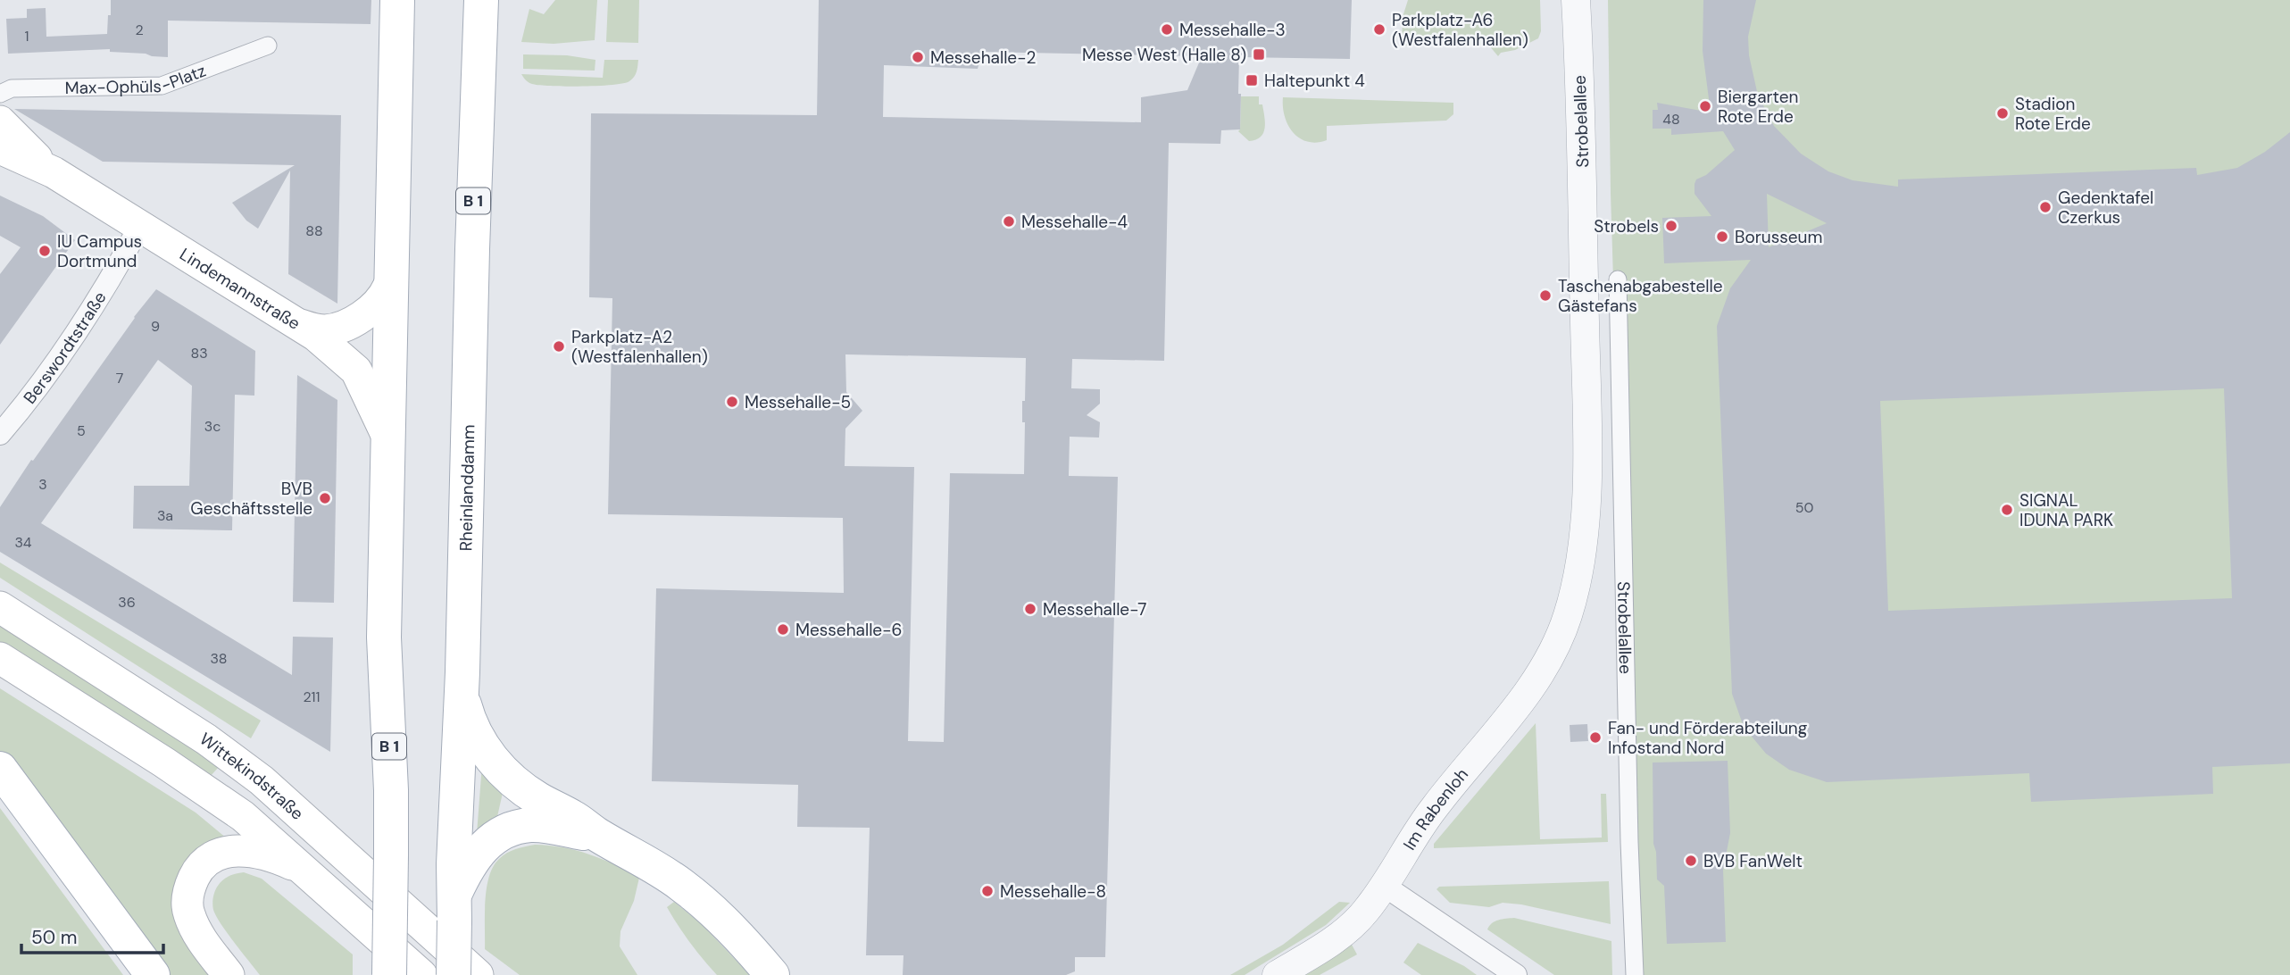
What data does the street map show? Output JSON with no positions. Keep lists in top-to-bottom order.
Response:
{
  "streets": {
    "main road": [
      "B 1",
      "Lindemannstraße",
      "Rheinlanddamm",
      "Wittekindstraße"
    ],
    "street": [
      "Max-Ophüls-Platz",
      "Strobelallee",
      "Berswordtstraße",
      "Im Rabenloh"
    ]
  },
  "crossings": [
    ["Strobelallee", "Im Rabenloh"],
    ["B 1", "Lindemannstraße"],
    ["B 1", "Rheinlanddamm"],
    ["Lindemannstraße", "Berswordtstraße"]
  ],
  "places": {
    "other": [
      "Messehalle-3",
      "Parkplatz-A6 (Westfalenhallen)",
      "Messehalle-2",
      "Biergarten Rote Erde",
      "Stadion Rote Erde",
      "Gedenktafel Czerkus",
      "Messehalle-4",
      "Strobels",
      "Borusseum",
      "IU Campus Dortmund",
      "Taschenabgabestelle Gästefans",
      "Parkplatz-A2 (Westfalenhallen)",
      "Messehalle-5",
      "BVB Geschäftsstelle",
      "SIGNAL IDUNA PARK",
      "Messehalle-7",
      "Messehalle-6",
      "Fan- und Förderabteilung Infostand Nord",
      "BVB FanWelt",
      "Messehalle-8"
    ],
    "transit": ["Messe West (Halle 8)", "Haltepunkt 4"]
  },
  "house_numbers": [
    "2",
    "1",
    "48",
    "88",
    "9",
    "83",
    "7",
    "3c",
    "5",
    "3",
    "50",
    "3a",
    "34",
    "36",
    "38",
    "211"
  ],
  "scale_bar": "50 m"
}
